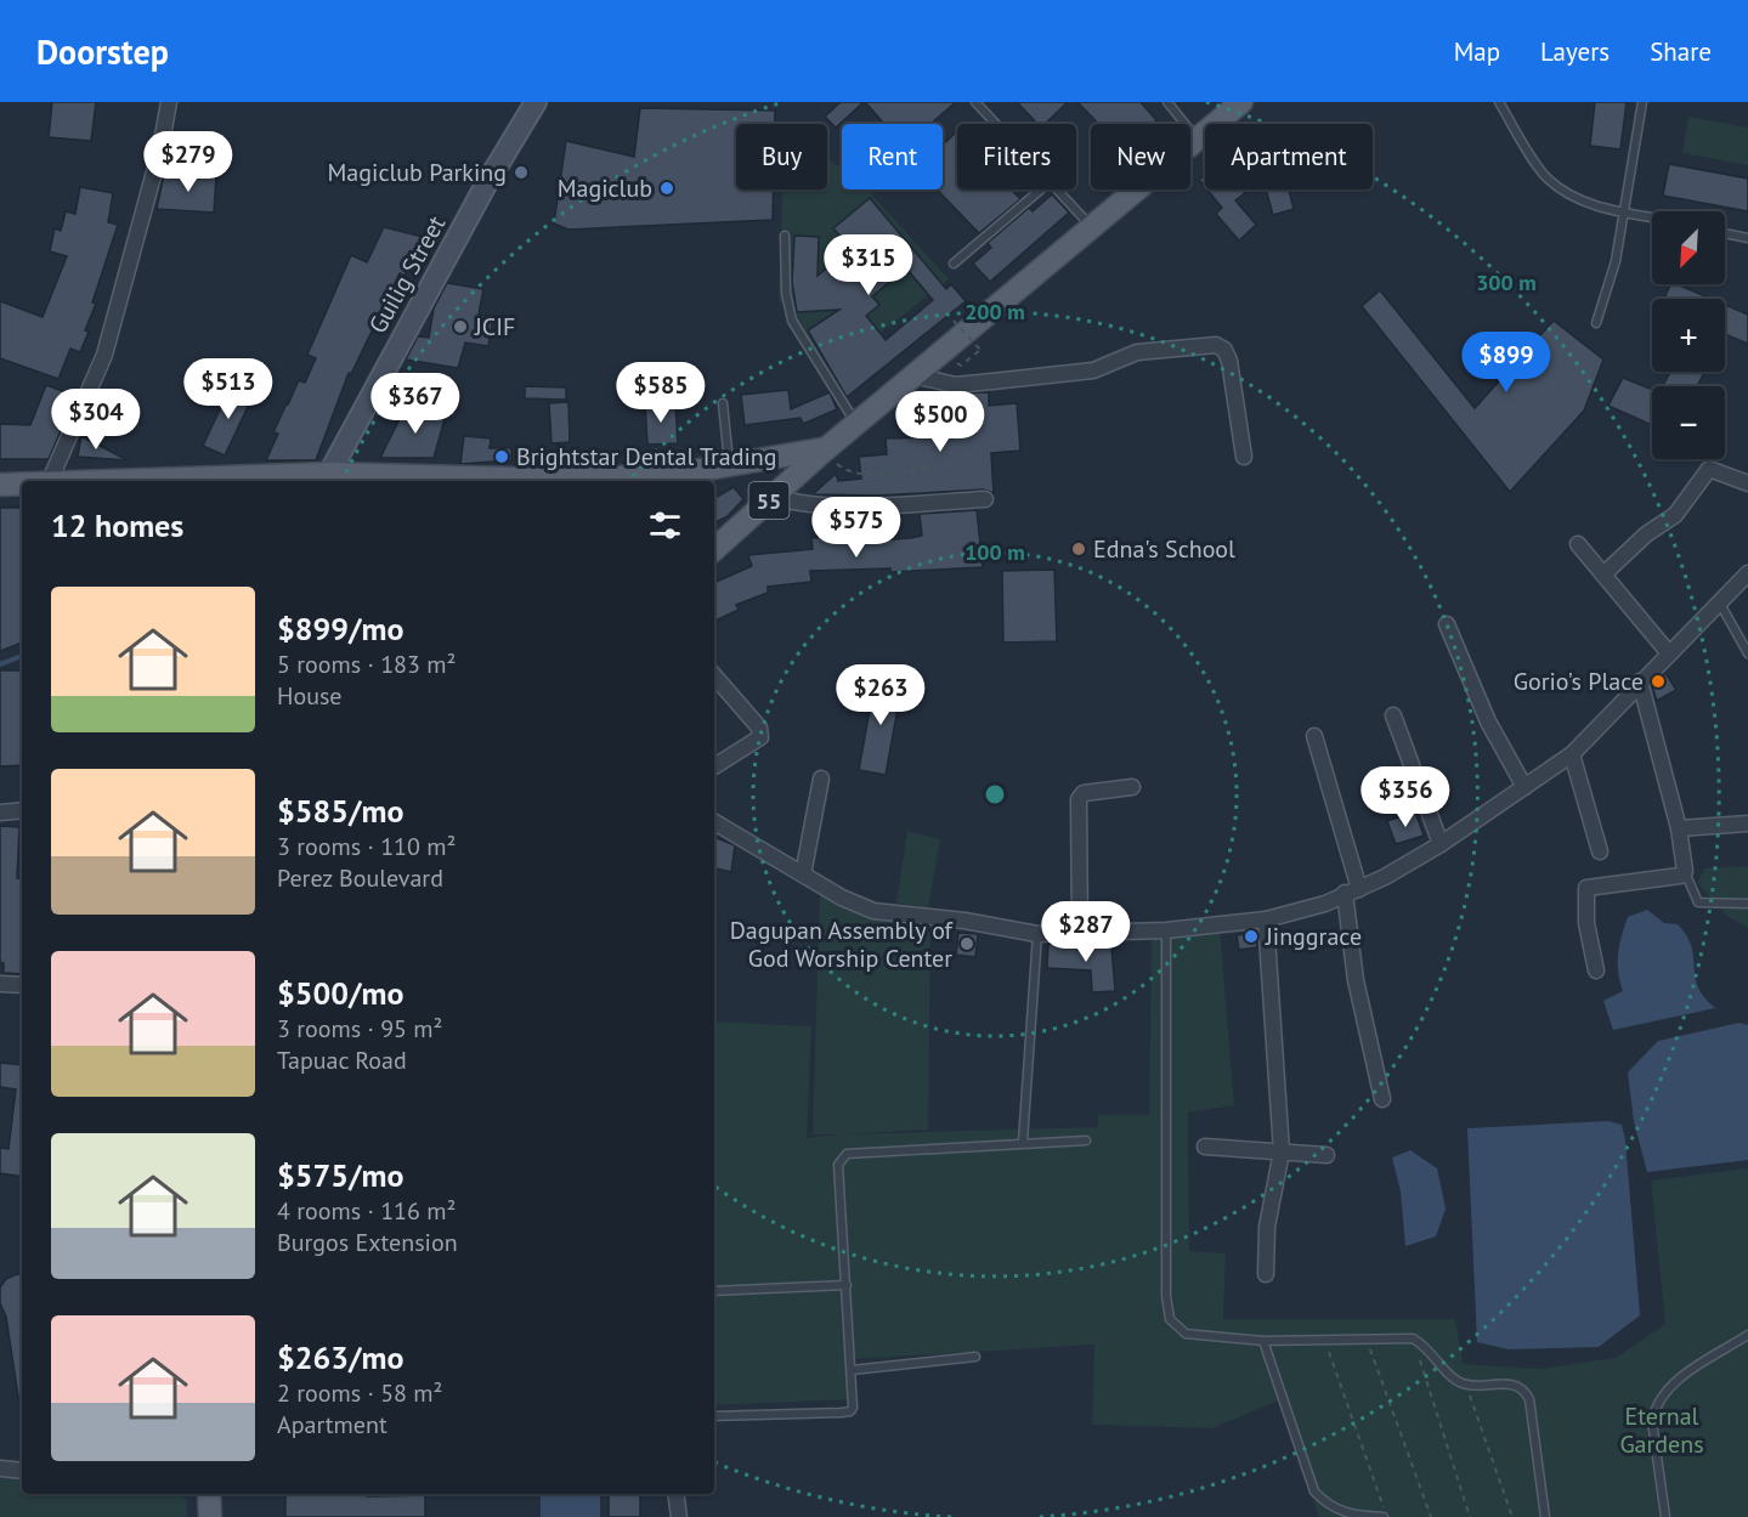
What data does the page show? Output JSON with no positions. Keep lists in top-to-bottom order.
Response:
{
  "streets": {
    "main road": ["55"],
    "street": ["Guilig Street"]
  },
  "parks": ["Eternal Gardens"],
  "places": [
    "Magiclub Parking",
    "Magiclub",
    "JCIF",
    "Brightstar Dental Trading",
    "Edna's School",
    "Gorio's Place",
    "Jinggrace",
    "Dagupan Assembly of God Worship Center"
  ],
  "north": "bottom left",
  "page": {
    "header": "Doorstep",
    "nav": ["Map", "Layers", "Share"],
    "chip": [
      "Buy",
      "Rent",
      "Filters",
      "New",
      "Apartment"
    ],
    "price": [
      "$279",
      "$315",
      "$899",
      "$513",
      "$585",
      "$367",
      "$304",
      "$500",
      "$575",
      "$263",
      "$356",
      "$287"
    ],
    "map_buttons": ["+", "−"],
    "heading": "12 homes",
    "list": [
      {
        "name": "$899/mo",
        "note": "5 rooms · 183 m² · House"
      },
      {
        "name": "$585/mo",
        "note": "3 rooms · 110 m² · Perez Boulevard"
      },
      {
        "name": "$500/mo",
        "note": "3 rooms · 95 m² · Tapuac Road"
      },
      {
        "name": "$575/mo",
        "note": "4 rooms · 116 m² · Burgos Extension"
      },
      {
        "name": "$263/mo",
        "note": "2 rooms · 58 m² · Apartment"
      }
    ]
  },
  "rings": ["300 m", "200 m", "100 m"]
}
